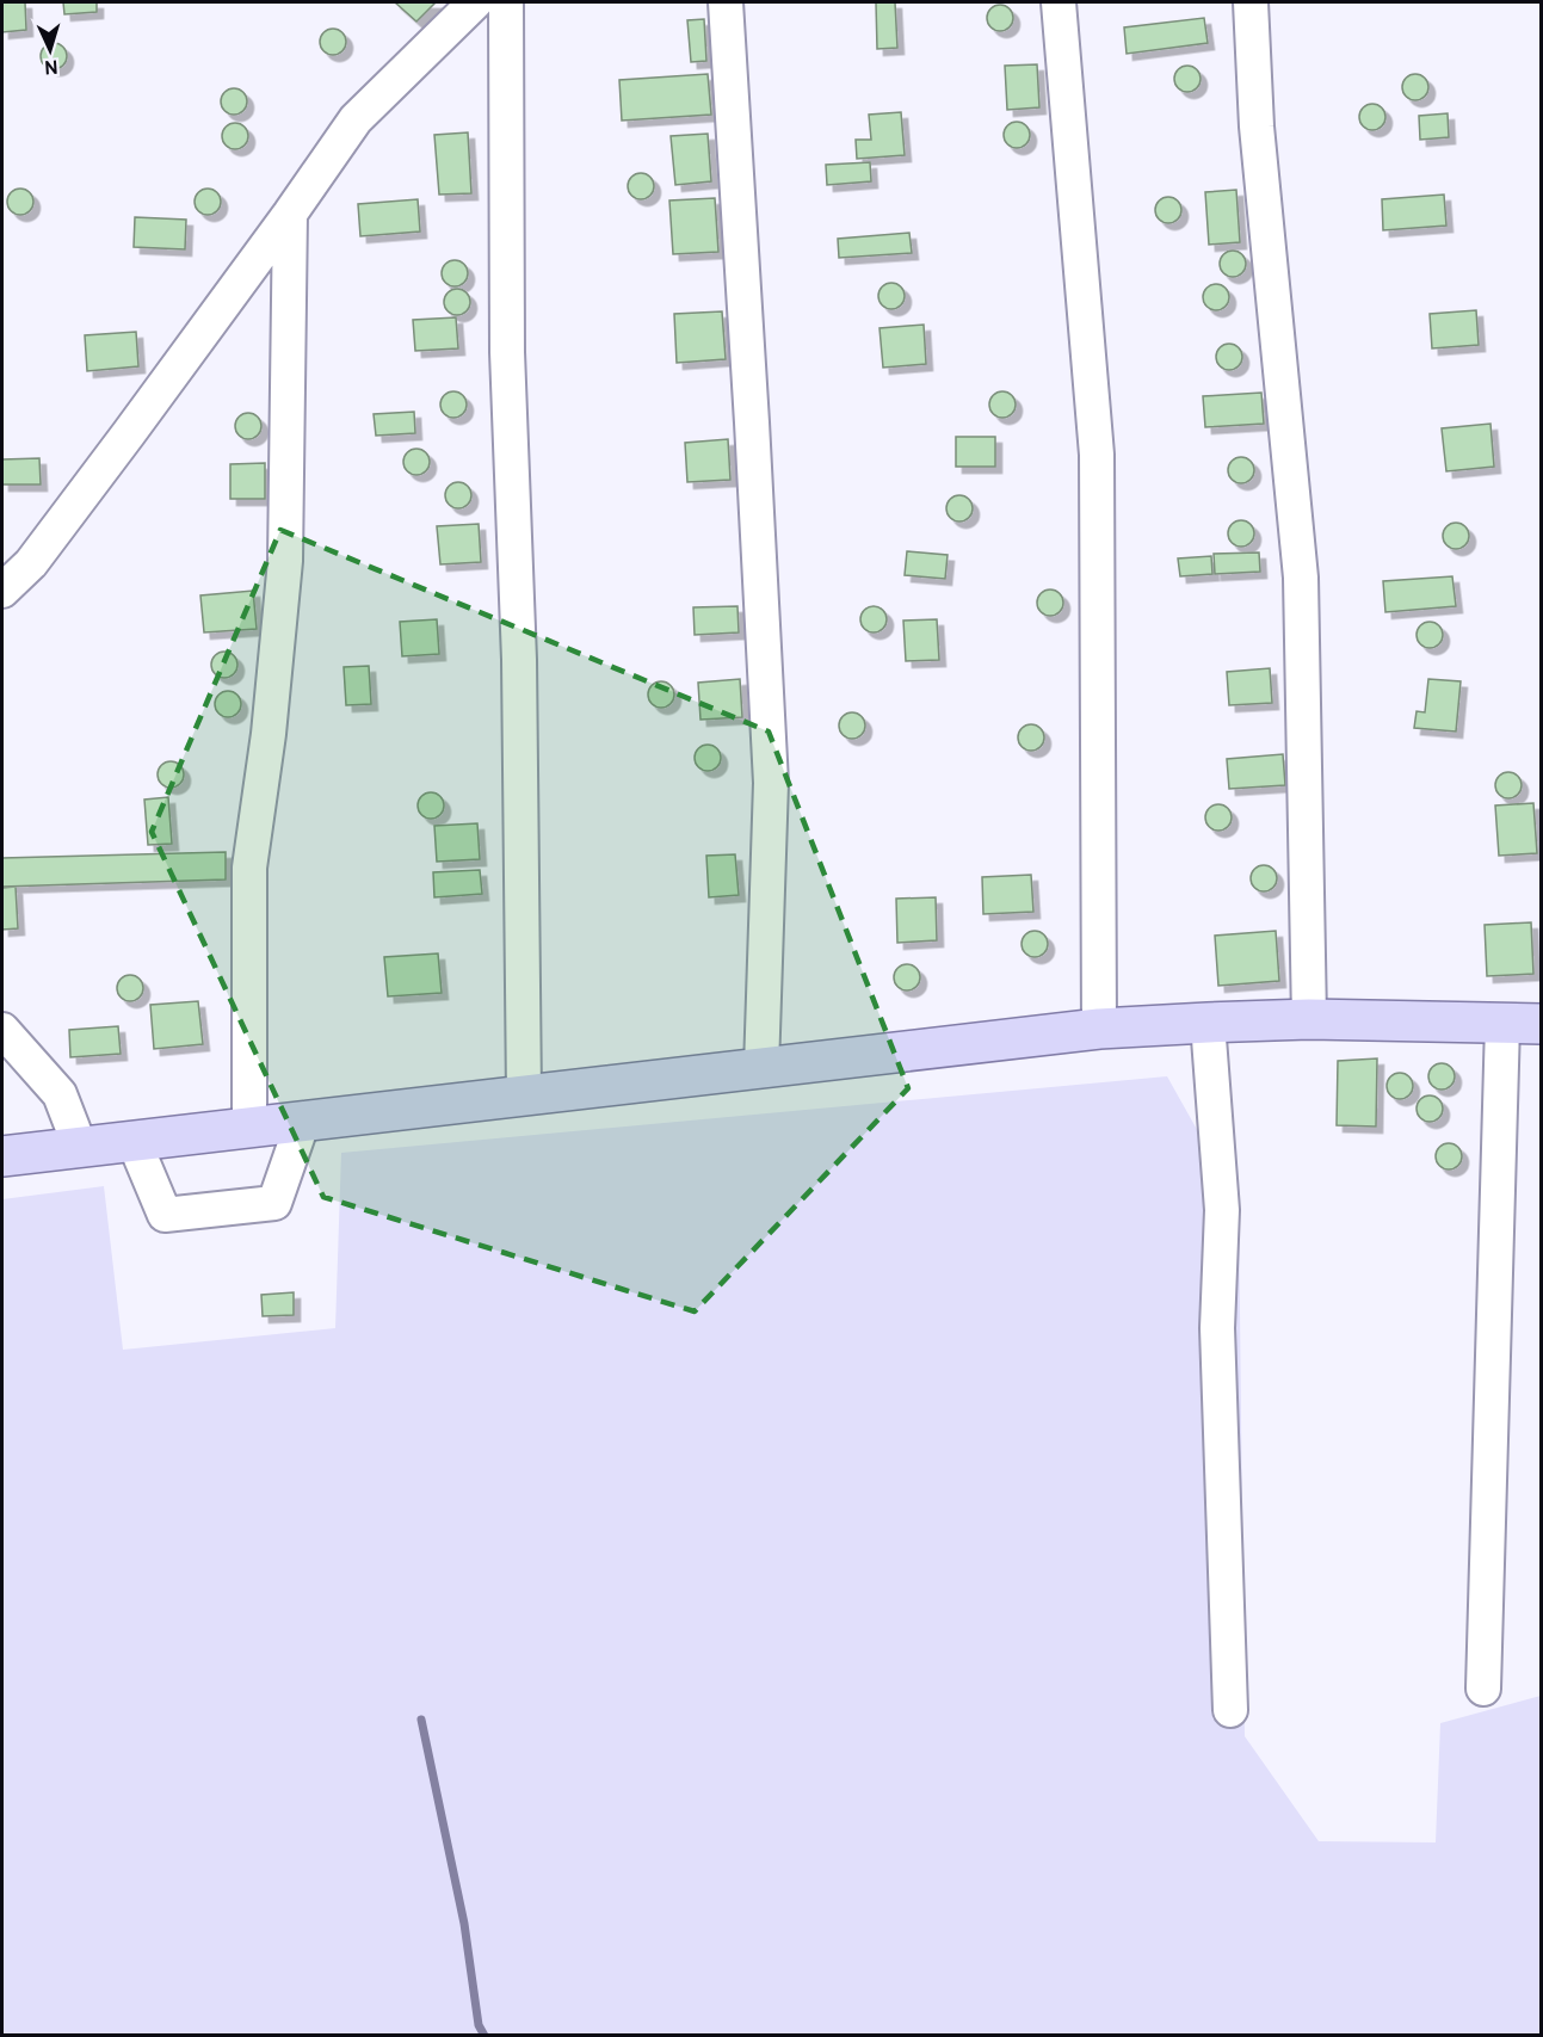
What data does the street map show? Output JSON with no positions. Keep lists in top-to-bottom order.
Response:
{
  "north": "bottom"
}
